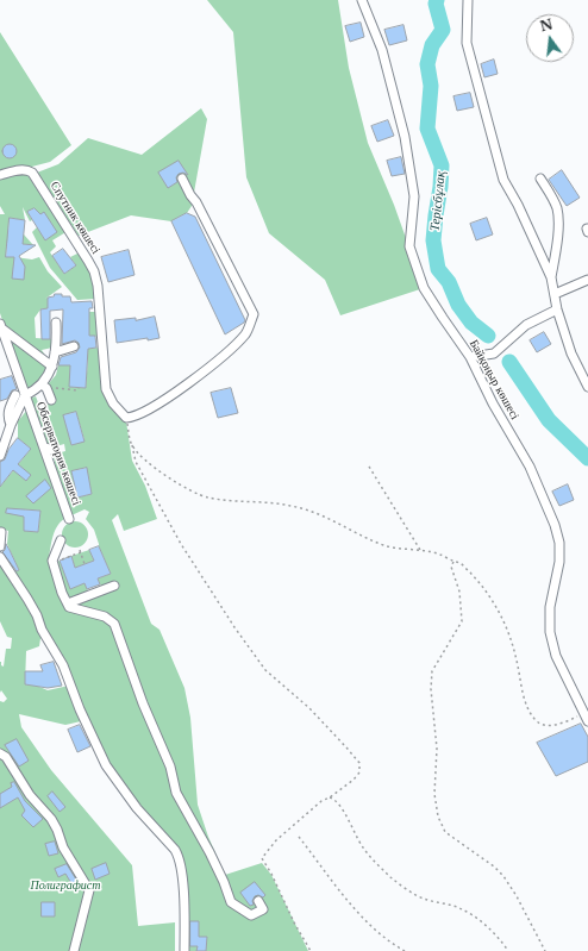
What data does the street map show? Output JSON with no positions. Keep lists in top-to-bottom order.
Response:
{
  "streets": {
    "street": ["Спутник көшесі", "Байқоңыр көшесі", "Обсерватория көшесі"]
  },
  "water": ["Терісбұлақ"],
  "parks": ["Полиграфист"],
  "north": "top"
}
